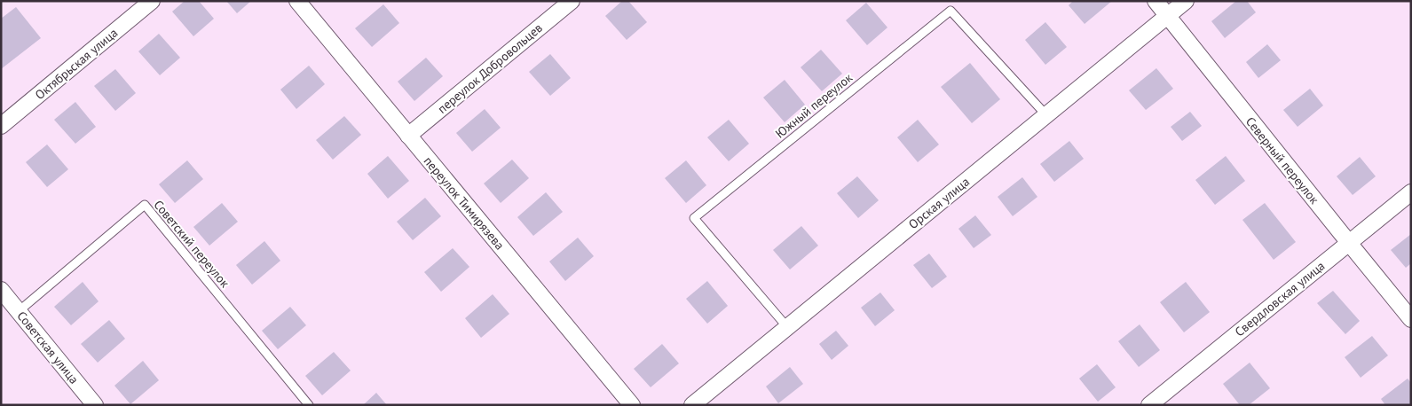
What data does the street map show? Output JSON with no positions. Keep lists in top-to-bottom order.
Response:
{
  "streets": {
    "street": [
      "Октябрьская улица",
      "переулок Добровольцев",
      "Северный переулок",
      "переулок Тимирязева",
      "Орская улица",
      "Свердловская улица",
      "Советская улица"
    ],
    "lane": ["Южный переулок", "Советский переулок"]
  },
  "crossings": [
    ["переулок Добровольцев", "переулок Тимирязева"],
    ["Южный переулок", "Орская улица"],
    ["Северный переулок", "Орская улица"],
    ["Северный переулок", "Свердловская улица"],
    ["Советский переулок", "Советская улица"]
  ]
}
